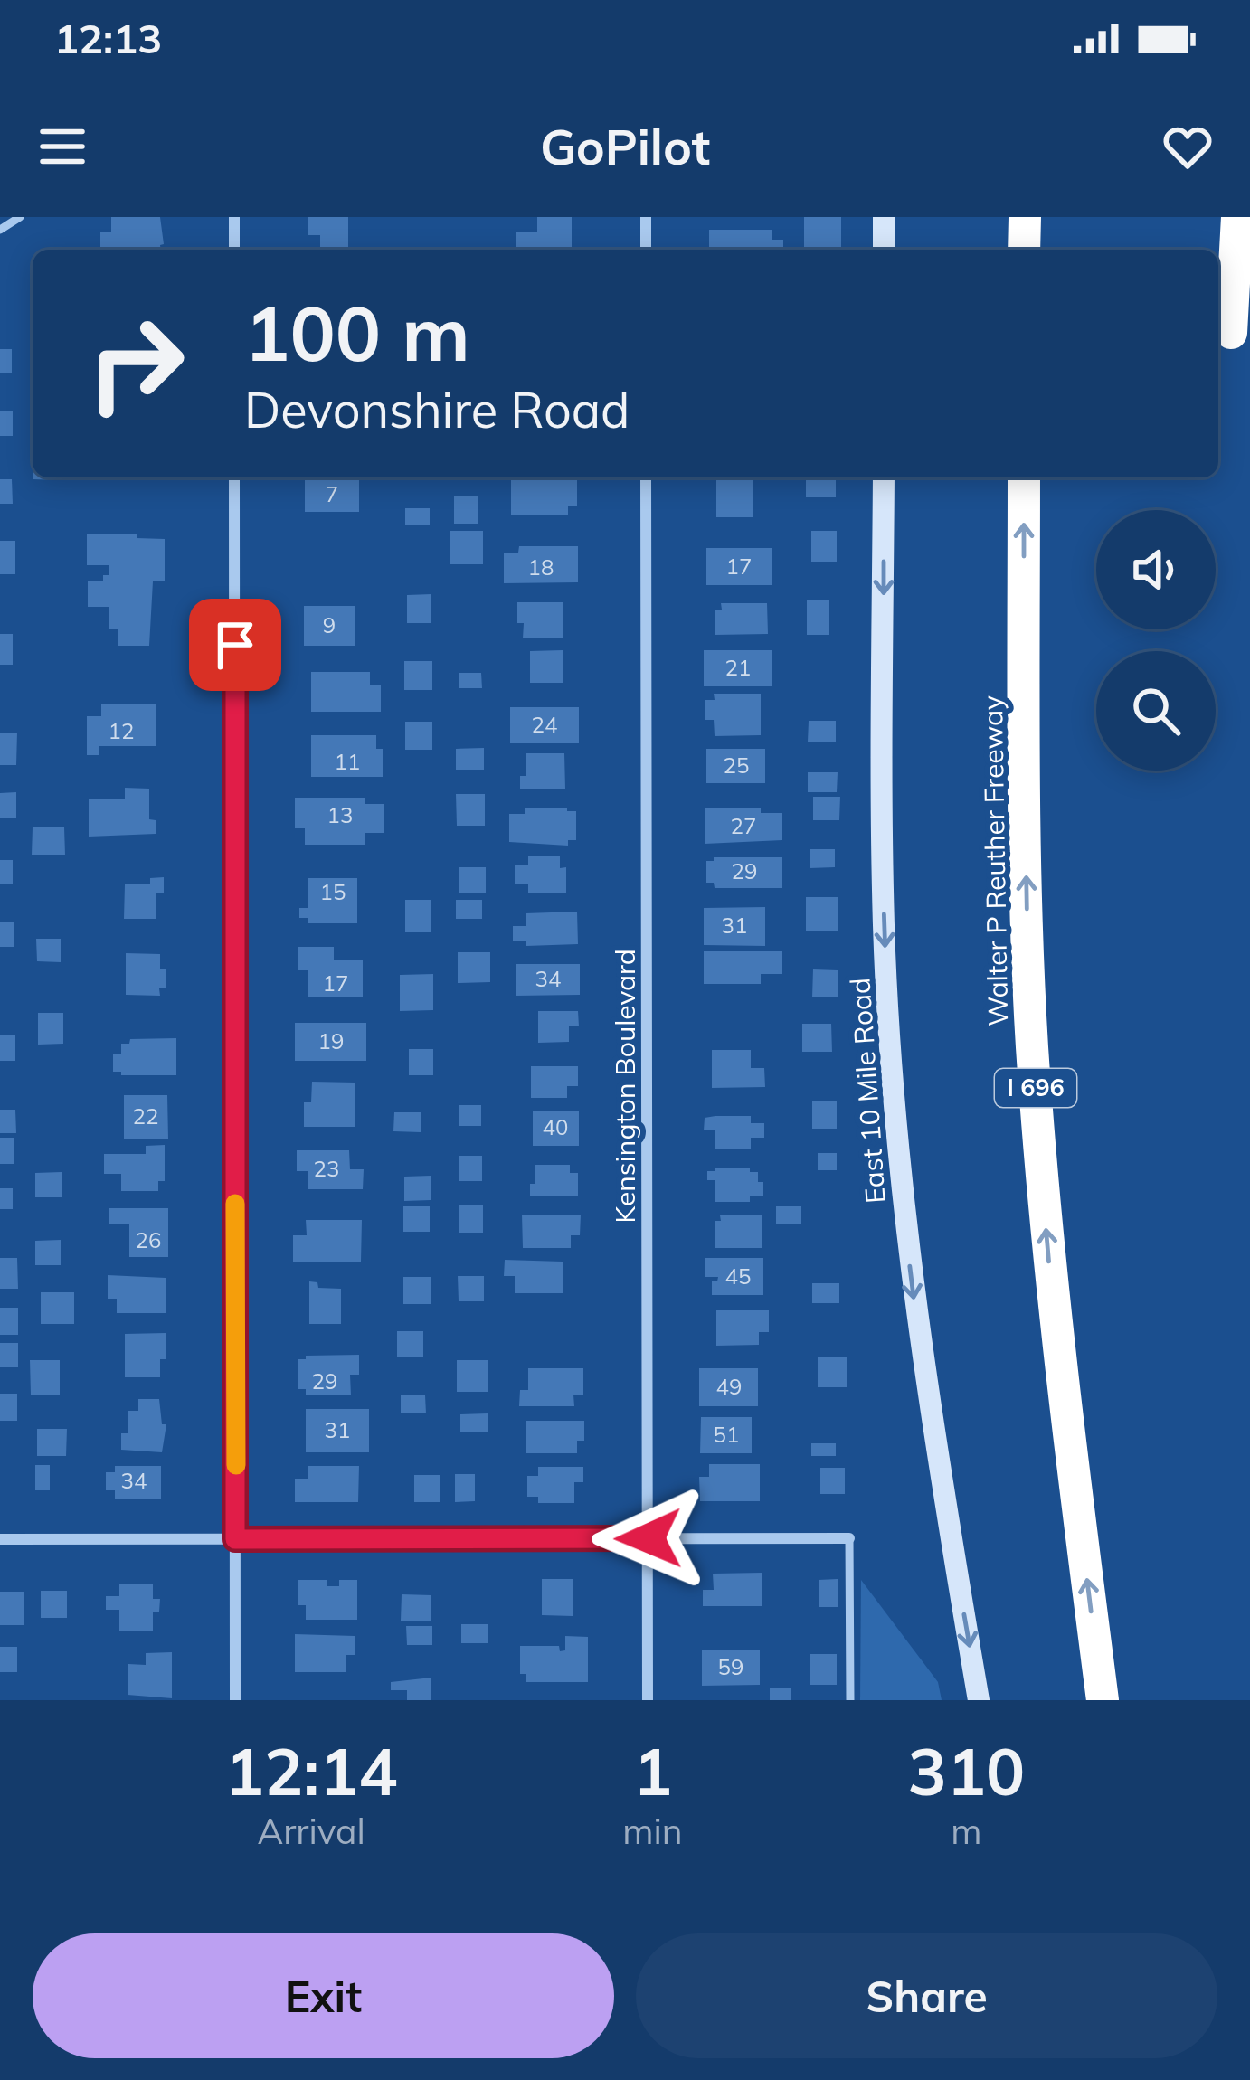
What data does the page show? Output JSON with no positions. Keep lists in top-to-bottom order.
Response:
{
  "streets": {
    "highway": ["Walter P Reuther Freeway", "I 696"],
    "main road": ["East 10 Mile Road"],
    "street": ["Kensington Boulevard"]
  },
  "one_way": ["Walter P Reuther Freeway", "East 10 Mile Road"],
  "house_numbers": [
    "7",
    "17",
    "18",
    "9",
    "21",
    "24",
    "12",
    "11",
    "25",
    "13",
    "27",
    "29",
    "15",
    "31",
    "34",
    "17",
    "19",
    "22",
    "40",
    "23",
    "26",
    "45",
    "29",
    "49",
    "31",
    "51",
    "34",
    "59"
  ],
  "page": {
    "status": "12:13",
    "header": "GoPilot",
    "turn": ["100 m", "Devonshire Road"],
    "eta": [
      "12:14",
      "Arrival",
      "1",
      "min",
      "310",
      "m"
    ],
    "buttons": ["Exit", "Share"]
  }
}
